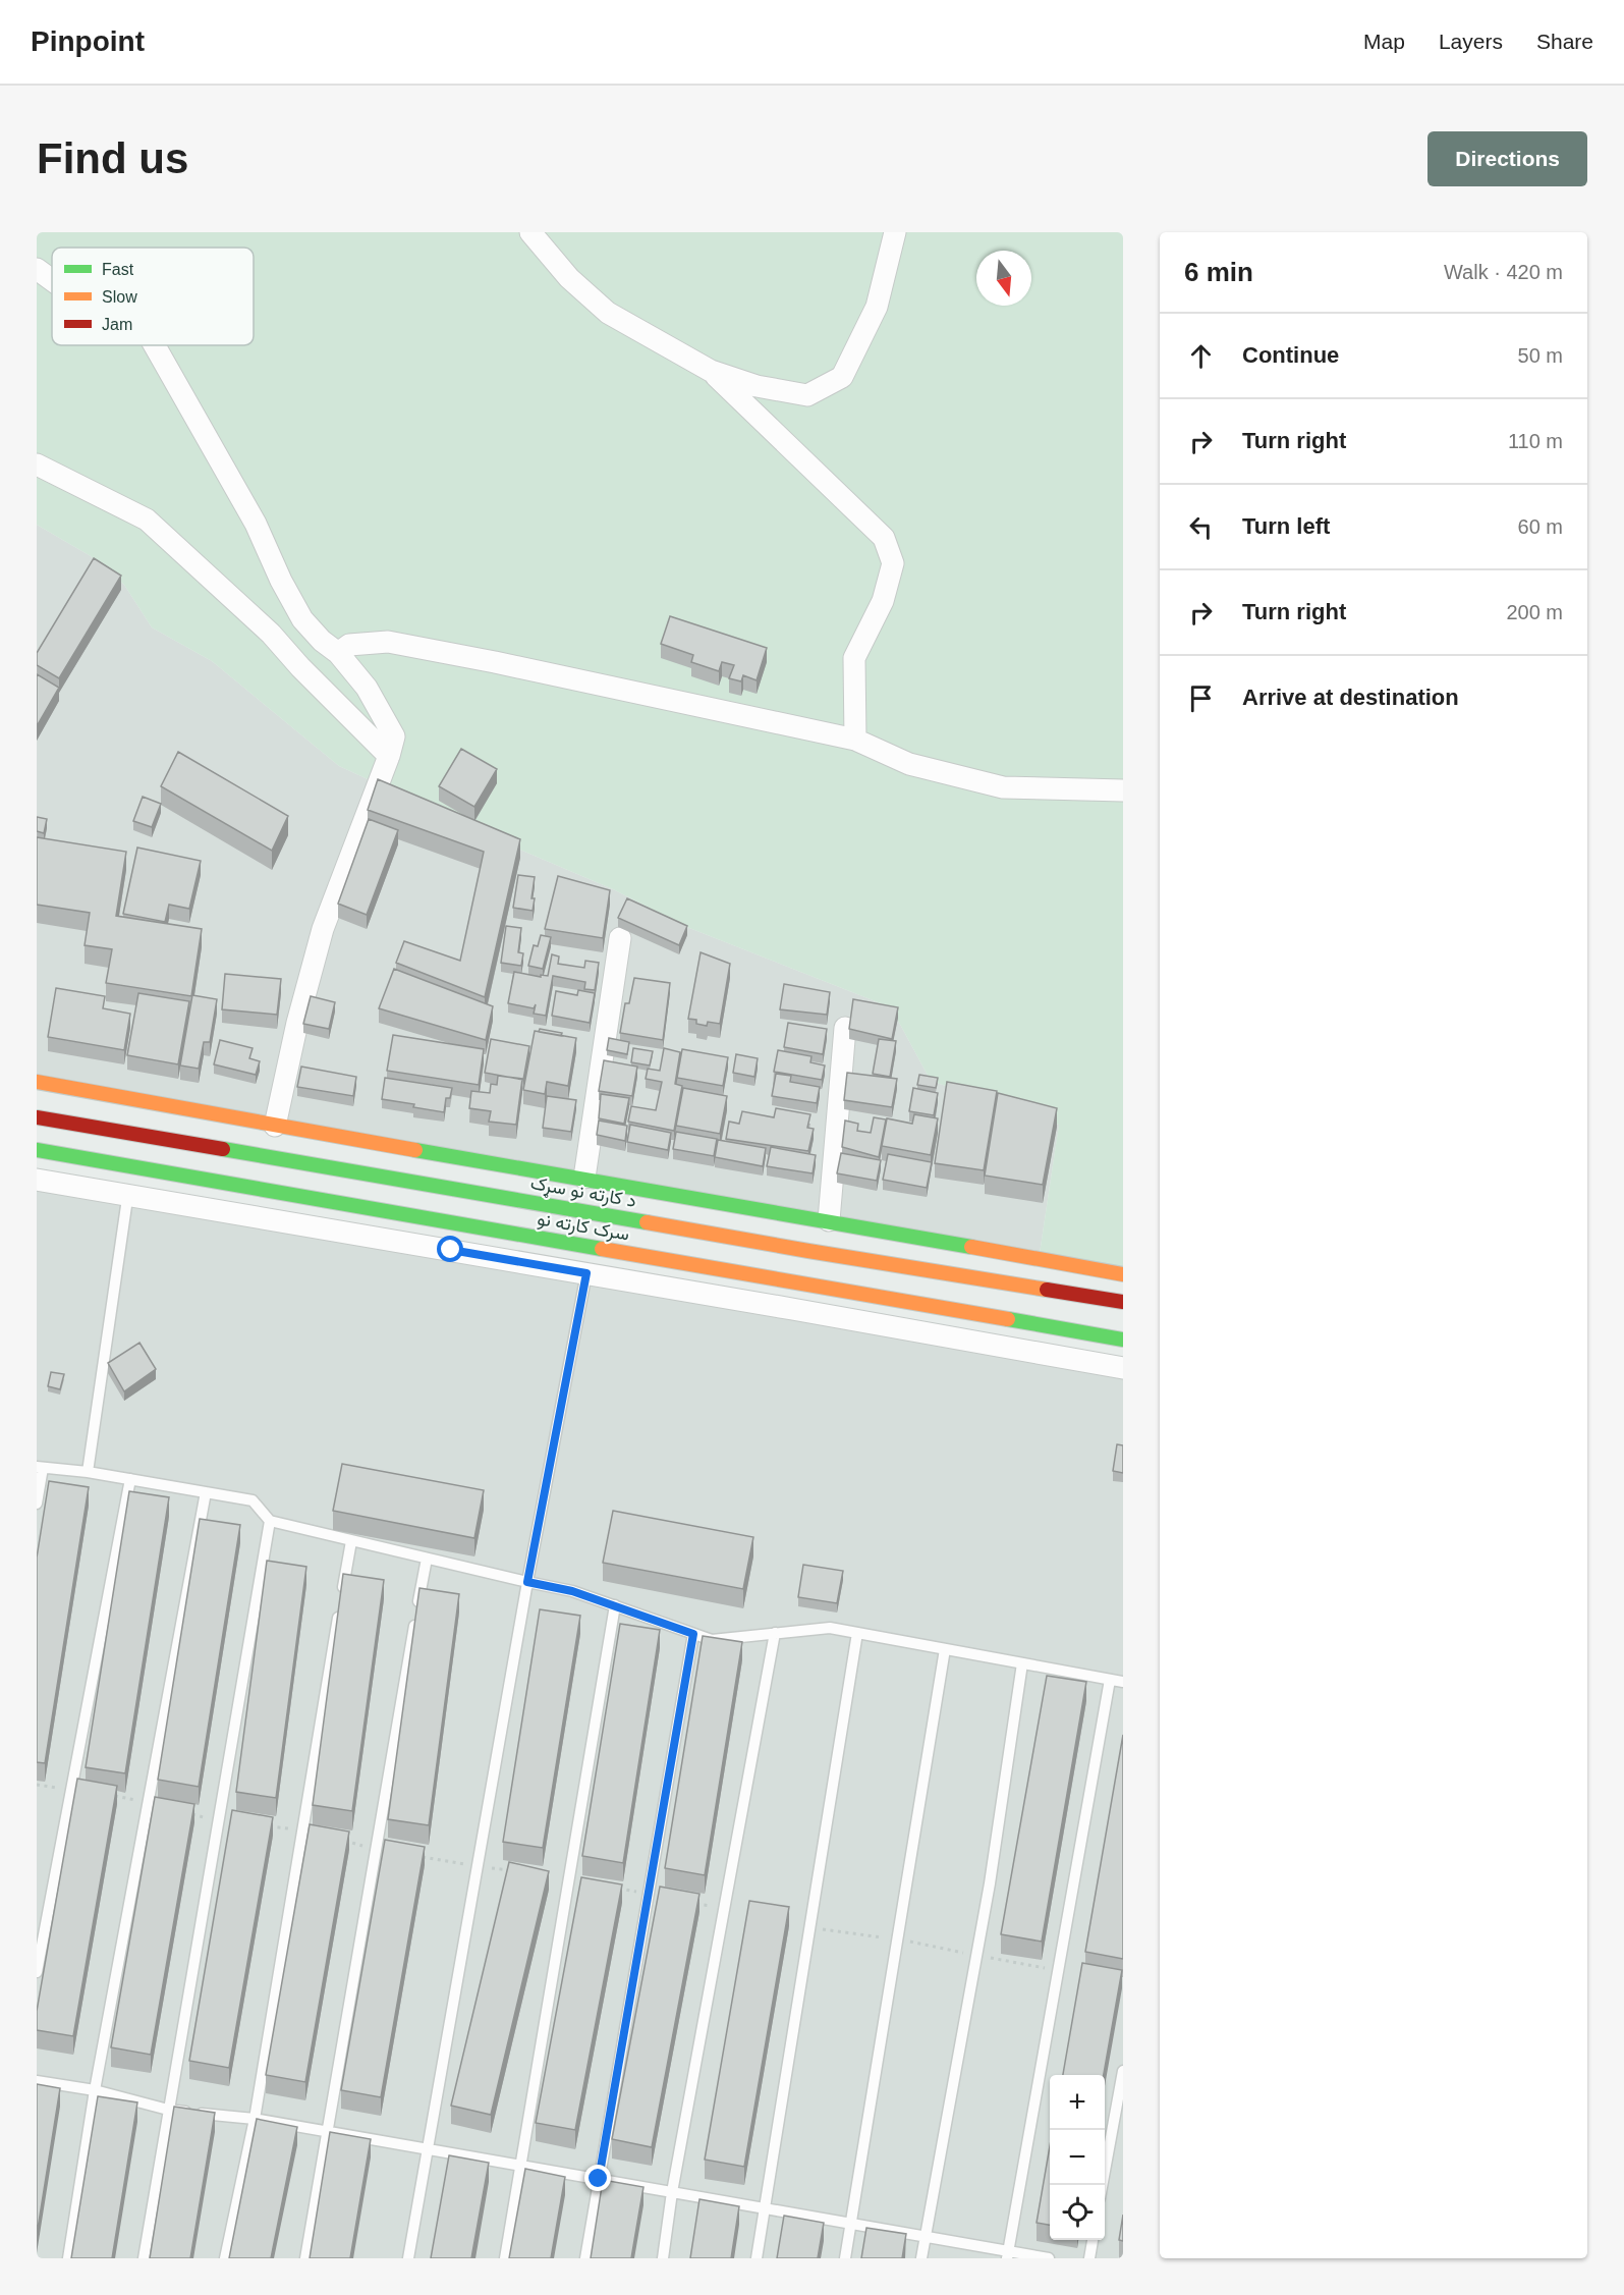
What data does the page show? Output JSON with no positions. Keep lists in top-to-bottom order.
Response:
{
  "streets": {
    "main road": ["د کارته نو سړک", "سرک کارته نو"]
  },
  "crossings": [
    ["د کارته نو سړک", "سرک کارته نو"]
  ],
  "legend": ["Fast", "Slow", "Jam"],
  "north": "bottom",
  "page": {
    "header": "Pinpoint",
    "nav": ["Map", "Layers", "Share"],
    "buttons": "Directions",
    "title": "Find us",
    "heading": ["6 min", "Walk · 420 m"],
    "list": [
      ["Continue", "50 m"],
      ["Turn right", "110 m"],
      ["Turn left", "60 m"],
      ["Turn right", "200 m"],
      "Arrive at destination"
    ],
    "map_buttons": ["+", "−"]
  }
}
